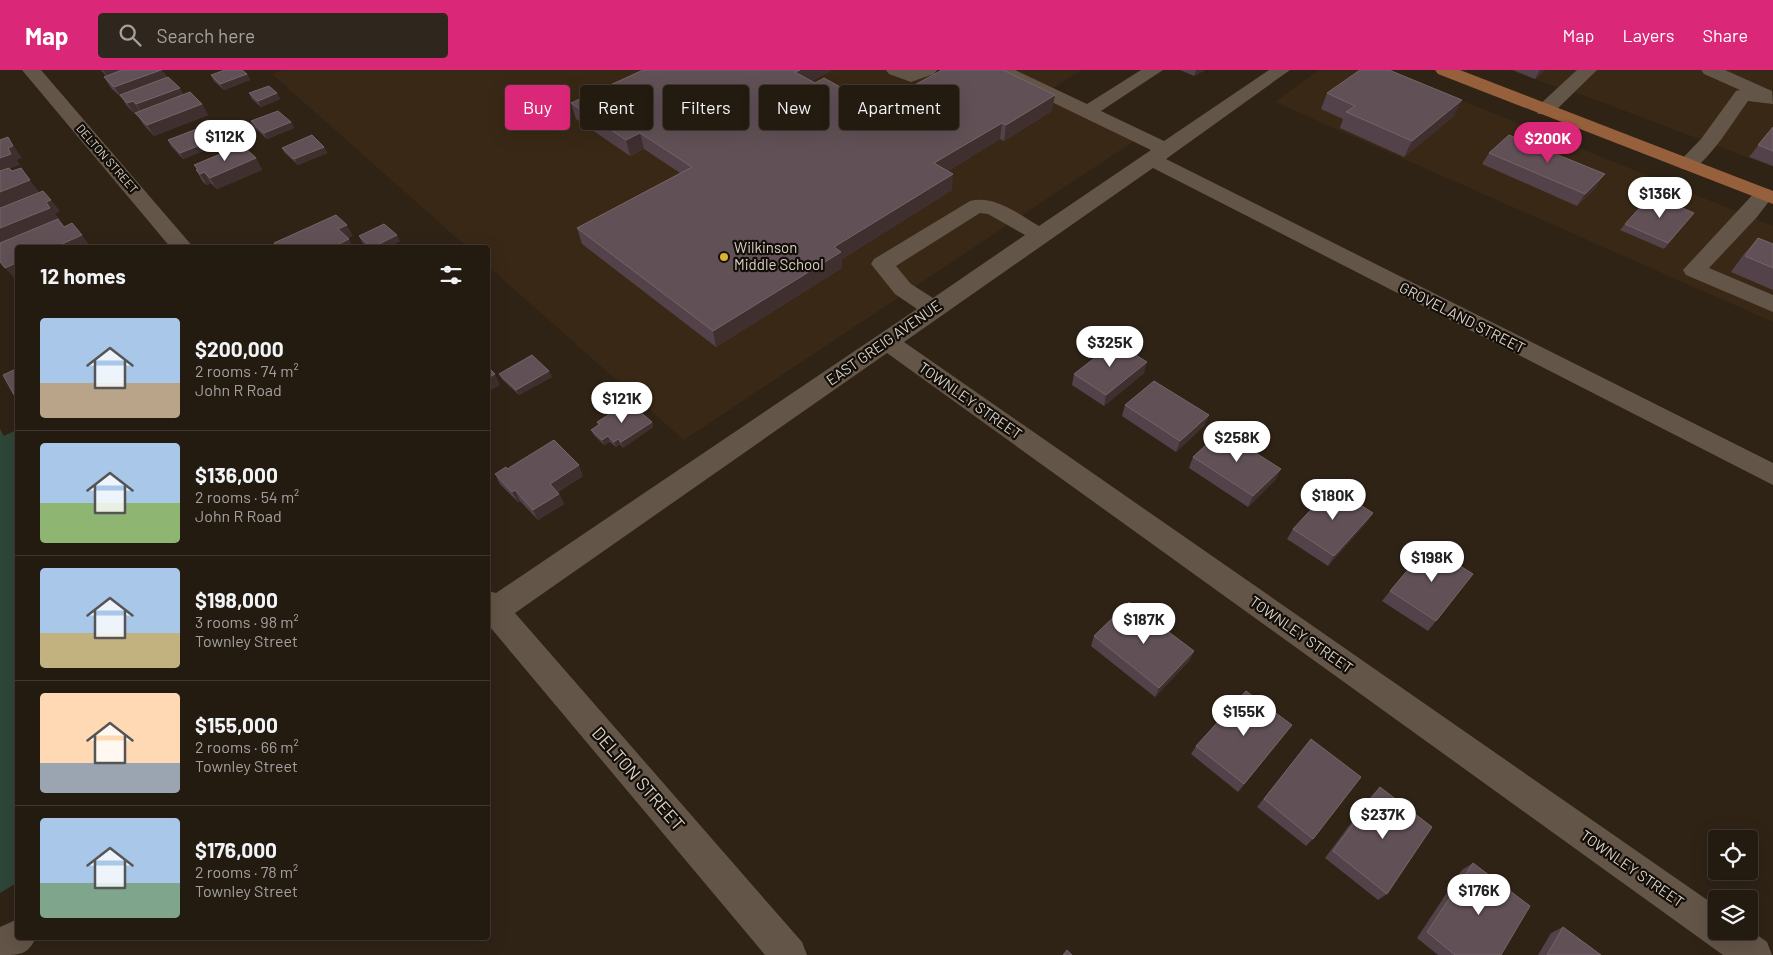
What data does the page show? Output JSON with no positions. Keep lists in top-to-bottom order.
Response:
{
  "streets": {
    "street": [
      "DELTON STREET",
      "GROVELAND STREET",
      "EAST GREIG AVENUE",
      "TOWNLEY STREET"
    ]
  },
  "crossings": [
    ["DELTON STREET", "EAST GREIG AVENUE"],
    ["GROVELAND STREET", "EAST GREIG AVENUE"],
    ["EAST GREIG AVENUE", "TOWNLEY STREET"]
  ],
  "places": ["Wilkinson Middle School"],
  "page": {
    "header": "Map",
    "search": "Search here",
    "nav": ["Map", "Layers", "Share"],
    "chip": [
      "Buy",
      "Rent",
      "Filters",
      "New",
      "Apartment"
    ],
    "price": [
      "$112K",
      "$200K",
      "$136K",
      "$325K",
      "$121K",
      "$258K",
      "$180K",
      "$198K",
      "$187K",
      "$155K",
      "$237K",
      "$176K"
    ],
    "heading": "12 homes",
    "list": [
      {
        "name": "$200,000",
        "note": "2 rooms · 74 m² · John R Road"
      },
      {
        "name": "$136,000",
        "note": "2 rooms · 54 m² · John R Road"
      },
      {
        "name": "$198,000",
        "note": "3 rooms · 98 m² · Townley Street"
      },
      {
        "name": "$155,000",
        "note": "2 rooms · 66 m² · Townley Street"
      },
      {
        "name": "$176,000",
        "note": "2 rooms · 78 m² · Townley Street"
      }
    ]
  }
}
